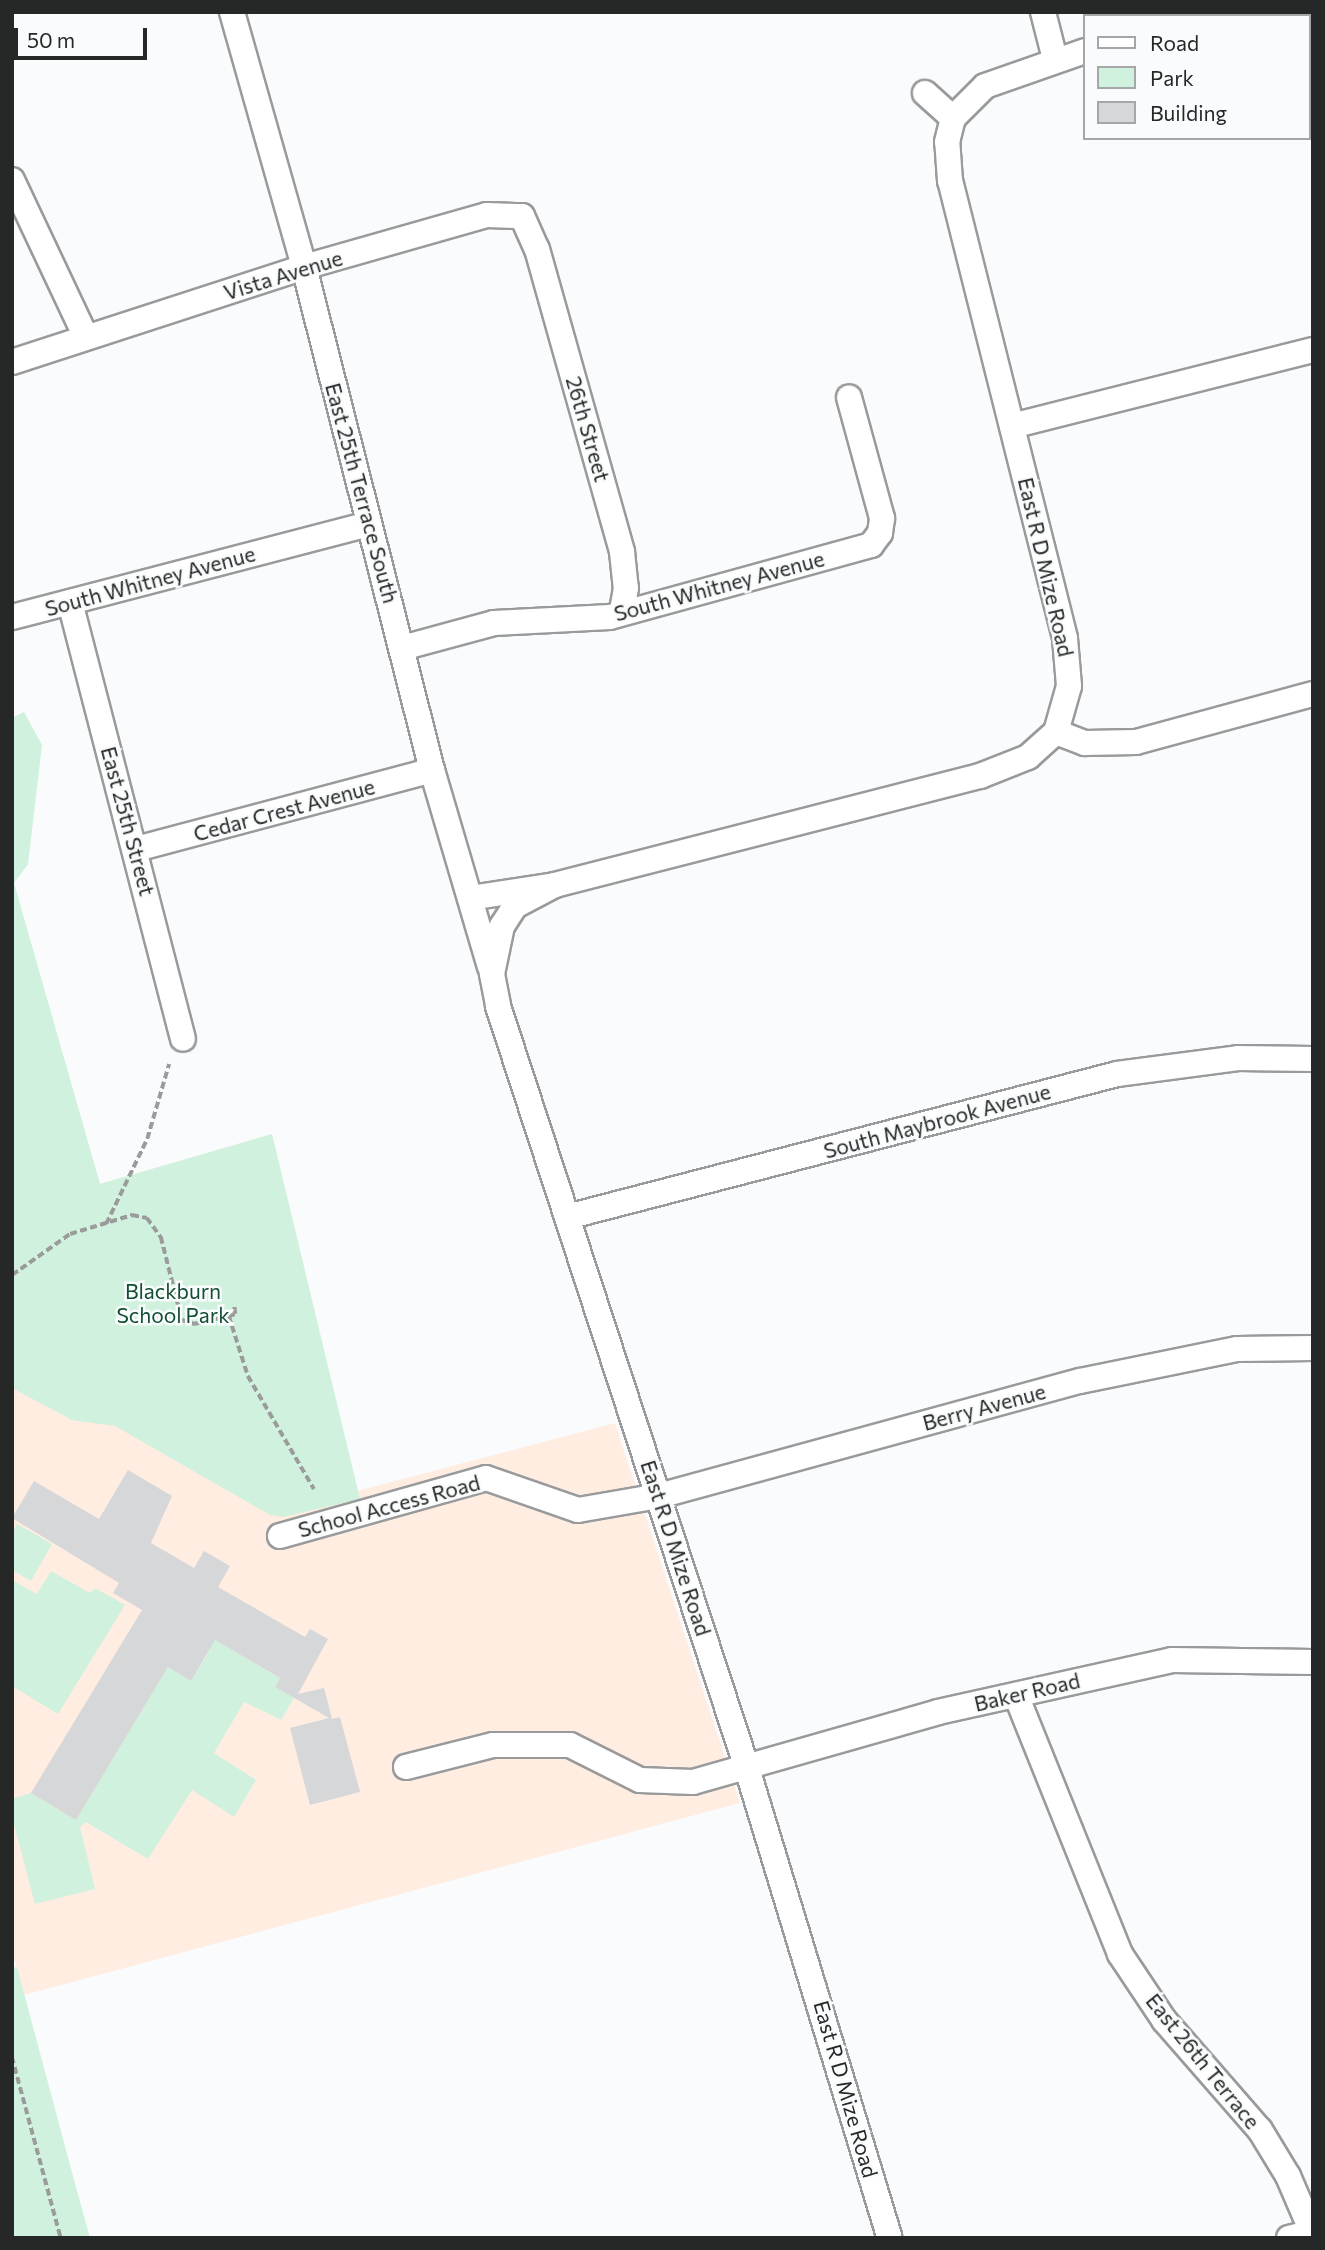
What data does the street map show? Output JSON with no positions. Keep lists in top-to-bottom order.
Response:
{
  "streets": {
    "street": [
      "Vista Avenue",
      "26th Street",
      "East 25th Terrace South",
      "East R D Mize Road",
      "South Whitney Avenue",
      "Cedar Crest Avenue",
      "East 25th Street",
      "South Maybrook Avenue",
      "Berry Avenue",
      "School Access Road",
      "Baker Road",
      "East 26th Terrace"
    ]
  },
  "crossings": [
    ["Vista Avenue", "26th Street"],
    ["Vista Avenue", "East 25th Terrace South"],
    ["26th Street", "South Whitney Avenue"],
    ["East 25th Terrace South", "East R D Mize Road"],
    ["East 25th Terrace South", "South Whitney Avenue"],
    ["East 25th Terrace South", "Cedar Crest Avenue"],
    ["East R D Mize Road", "South Maybrook Avenue"],
    ["East R D Mize Road", "Berry Avenue"],
    ["East R D Mize Road", "School Access Road"],
    ["East R D Mize Road", "Baker Road"],
    ["South Whitney Avenue", "East 25th Street"],
    ["Cedar Crest Avenue", "East 25th Street"],
    ["Berry Avenue", "School Access Road"],
    ["Baker Road", "East 26th Terrace"]
  ],
  "parks": ["Blackburn School Park"],
  "legend": ["Road", "Park", "Building"],
  "scale_bar": "50 m"
}
